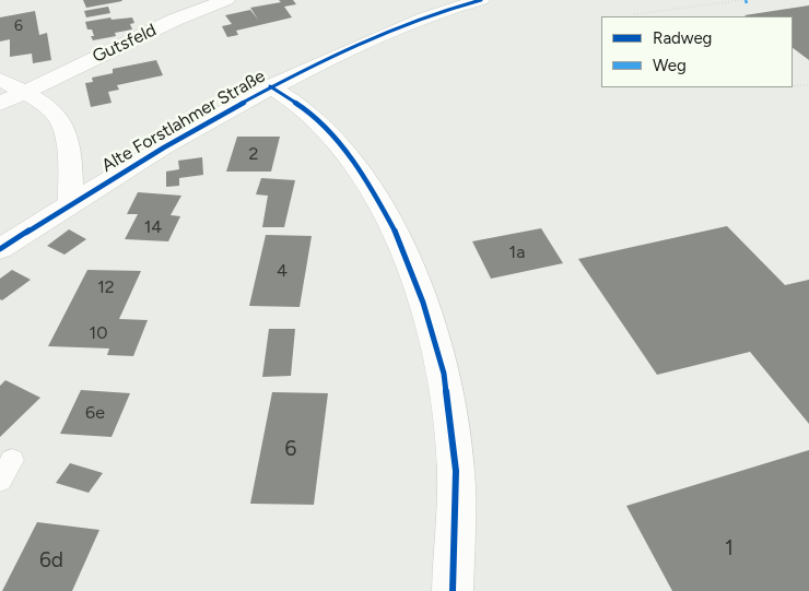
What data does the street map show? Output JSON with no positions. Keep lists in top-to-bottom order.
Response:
{
  "streets": {
    "street": ["Gutsfeld", "Alte Forstlahmer Straße"]
  },
  "house_numbers": [
    "6",
    "2",
    "14",
    "1a",
    "4",
    "12",
    "10",
    "6e",
    "6",
    "1",
    "6d"
  ],
  "legend": ["Radweg", "Weg"]
}
